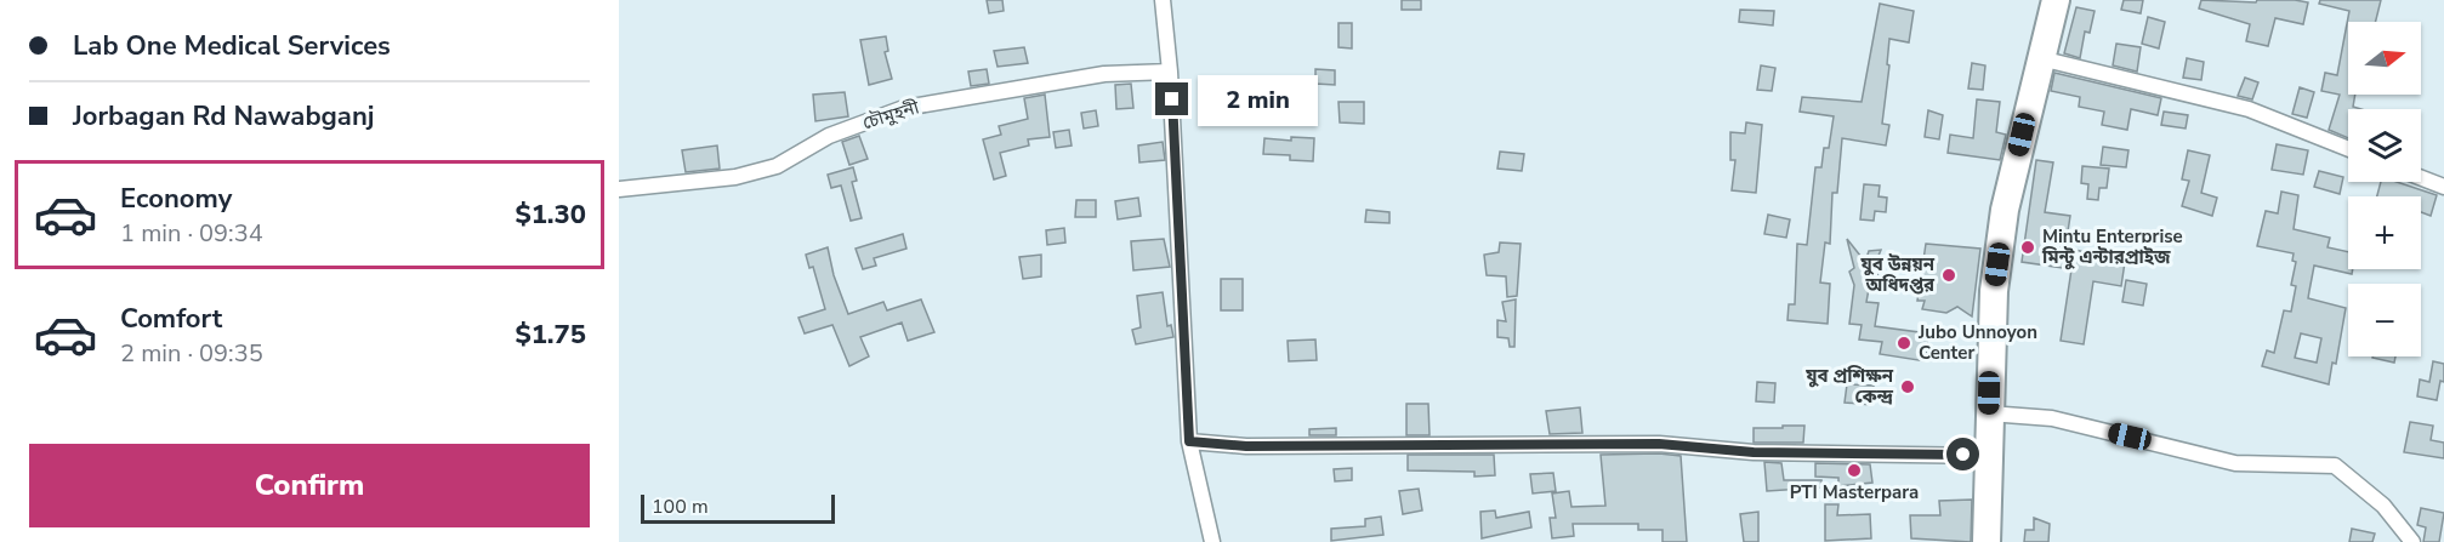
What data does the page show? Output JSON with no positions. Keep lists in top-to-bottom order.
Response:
{
  "streets": {
    "street": ["চৌমুহনী"]
  },
  "places": [
    "Mintu Enterprise মিন্টু এন্টারপ্রাইজ",
    "যুব উন্নয়ন অধিদপ্তর",
    "Jubo Unnoyon Center",
    "যুব প্রশিক্ষন কেন্দ্র",
    "PTI Masterpara"
  ],
  "scale_bar": "100 m",
  "north": "right",
  "page": {
    "banner": ["Lab One Medical Services", "Jorbagan Rd Nawabganj"],
    "map_buttons": ["+", "−"],
    "bubble": "2 min",
    "list": [
      {
        "name": "Economy",
        "note": "1 min · 09:34",
        "value": "$1.30"
      },
      {
        "name": "Comfort",
        "note": "2 min · 09:35",
        "value": "$1.75"
      }
    ],
    "buttons": "Confirm",
    "scale": "100 m"
  }
}
